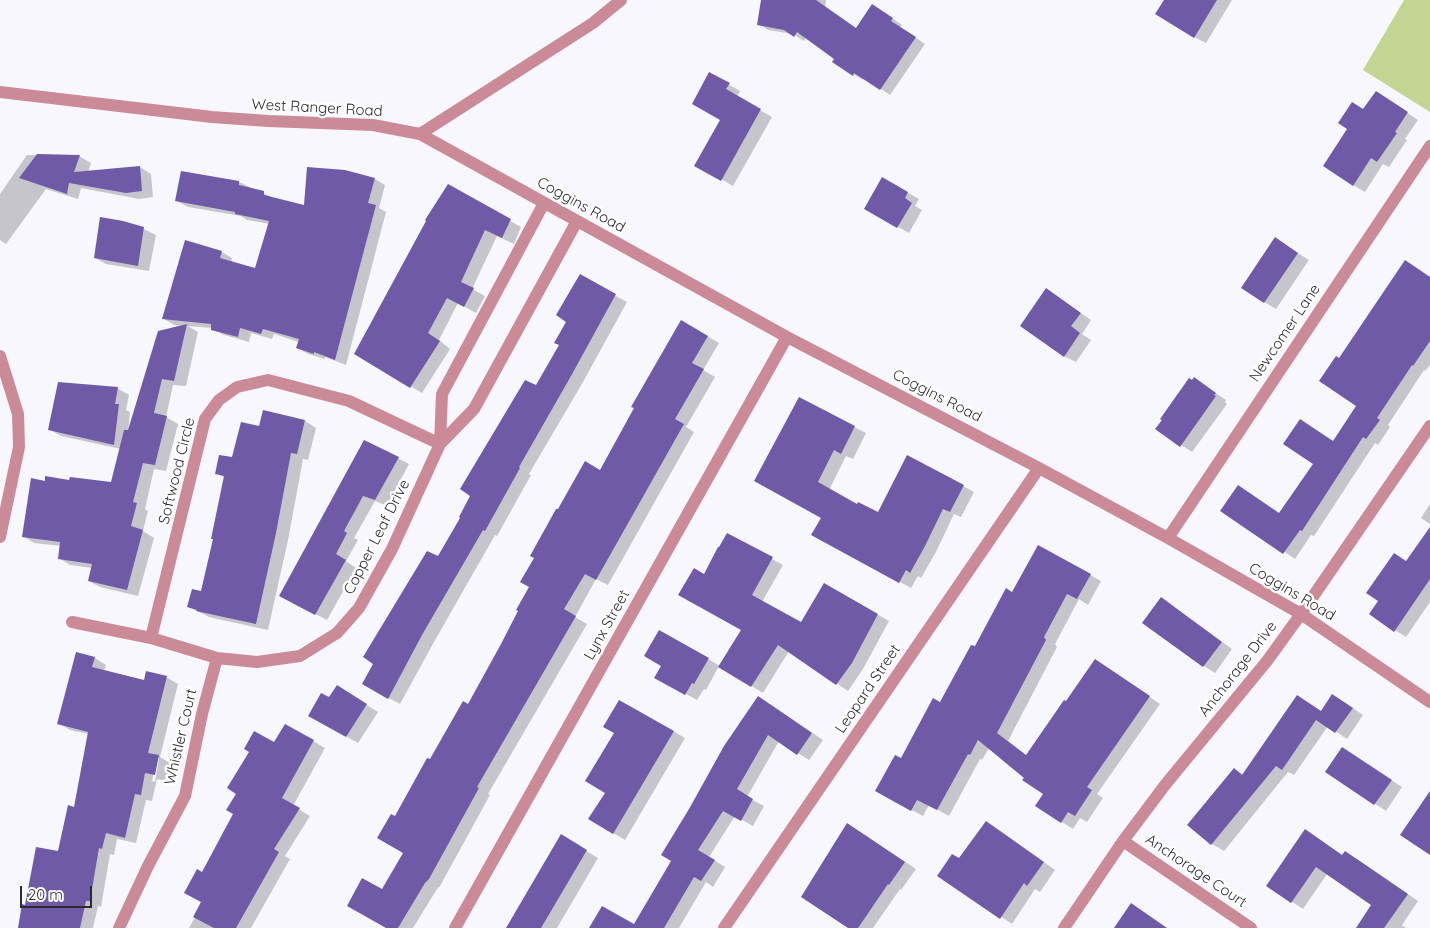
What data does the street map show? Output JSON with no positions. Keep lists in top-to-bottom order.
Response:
{
  "streets": {
    "street": [
      "West Ranger Road",
      "Coggins Road",
      "Newcomer Lane",
      "Softwood Circle",
      "Copper Leaf Drive",
      "Lynx Street",
      "Anchorage Drive",
      "Leopard Street",
      "Whistler Court",
      "Anchorage Court"
    ]
  },
  "crossings": [
    ["West Ranger Road", "Coggins Road"],
    ["Coggins Road", "Newcomer Lane"],
    ["Coggins Road", "Copper Leaf Drive"],
    ["Coggins Road", "Lynx Street"],
    ["Coggins Road", "Anchorage Drive"],
    ["Coggins Road", "Leopard Street"],
    ["Softwood Circle", "Copper Leaf Drive"],
    ["Copper Leaf Drive", "Whistler Court"],
    ["Anchorage Drive", "Anchorage Court"]
  ],
  "scale_bar": "20 m"
}
